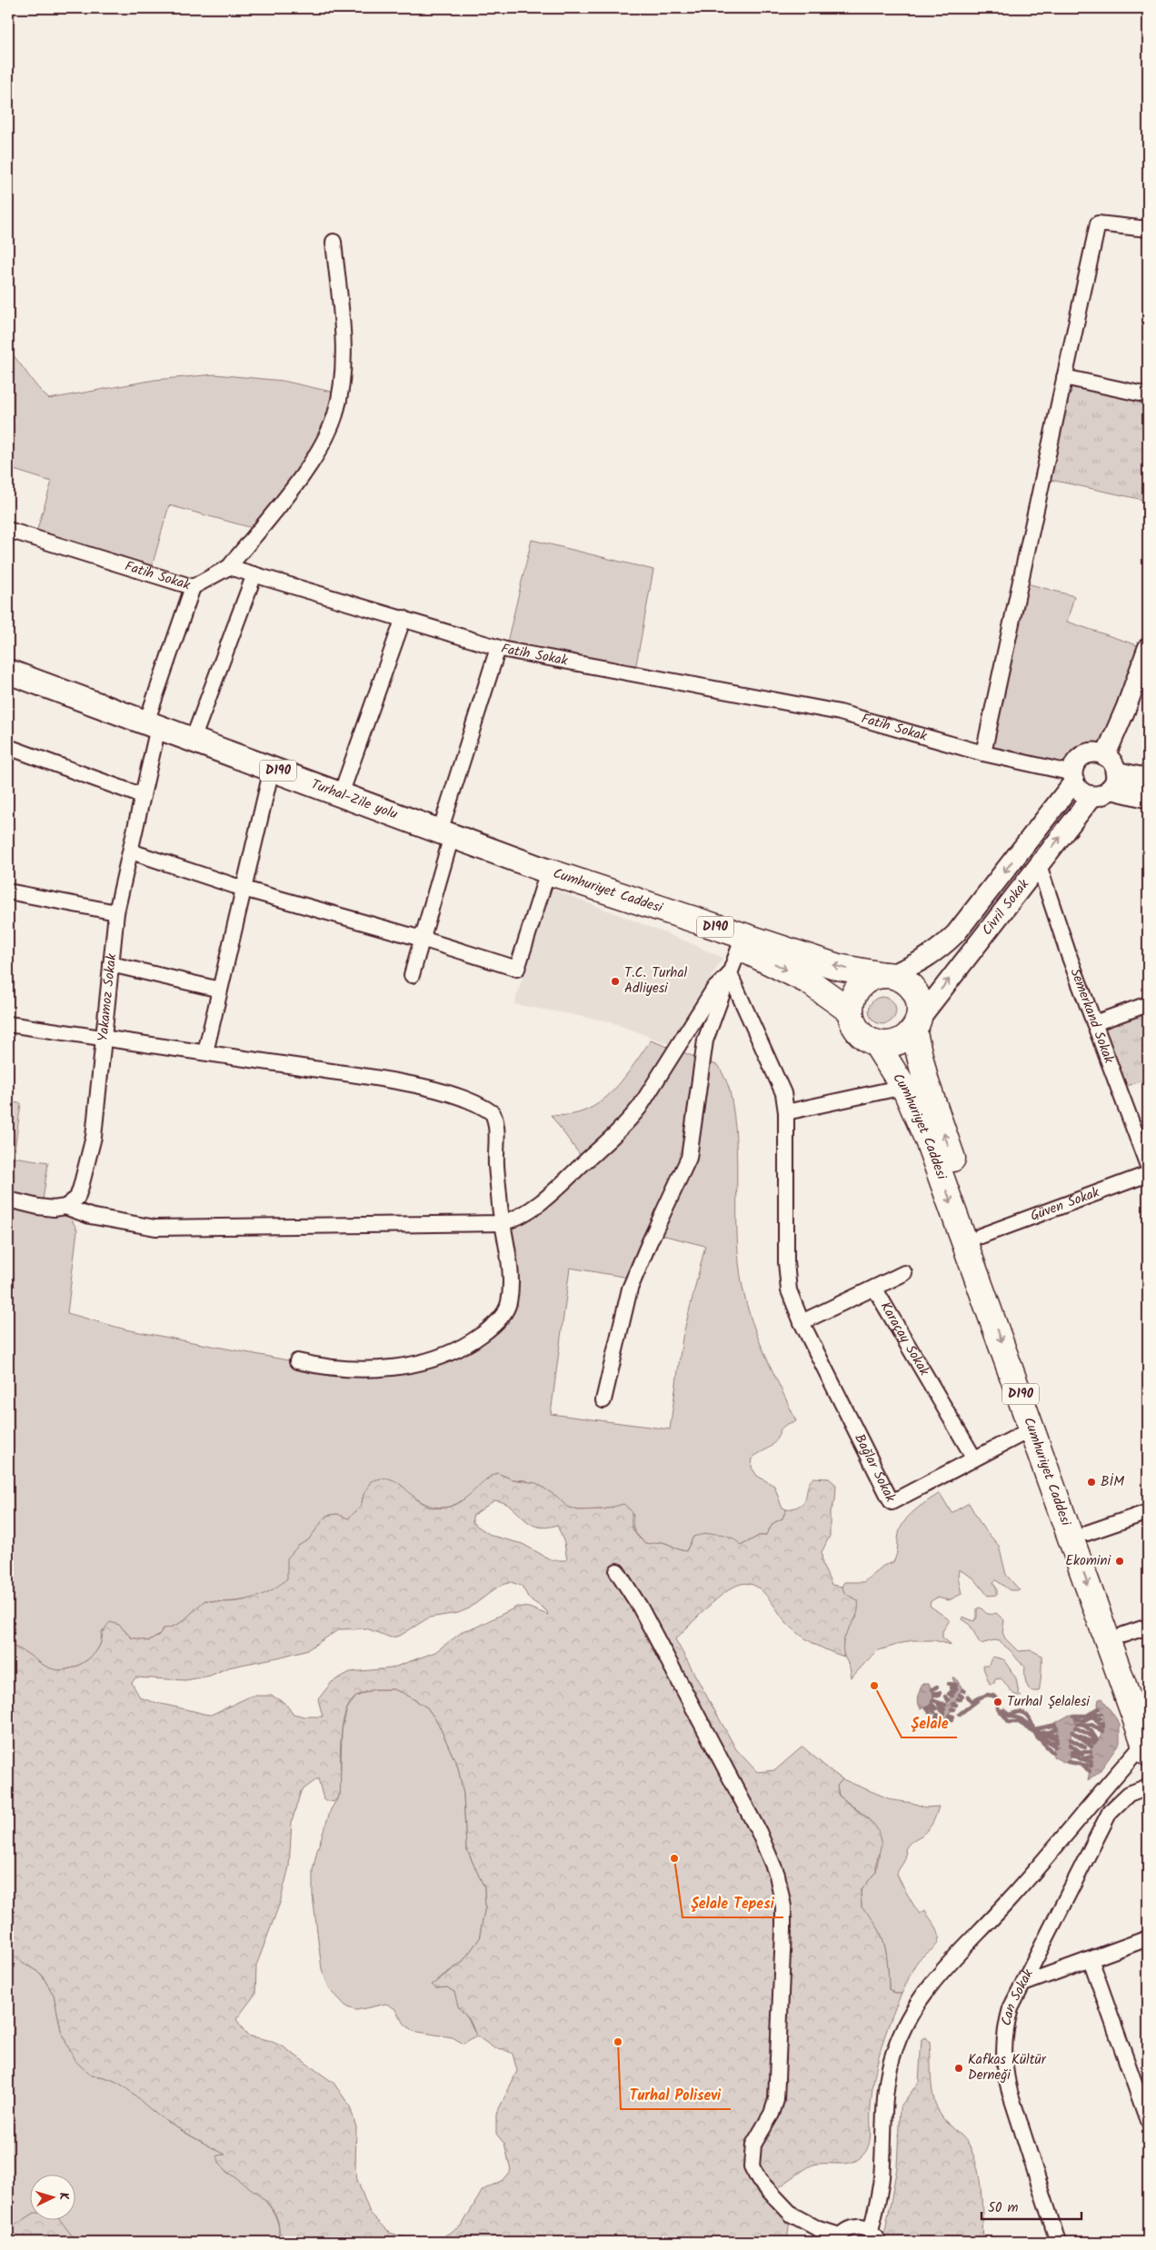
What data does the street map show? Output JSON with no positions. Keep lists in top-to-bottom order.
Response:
{
  "streets": {
    "highway": ["D190", "Cumhuriyet Caddesi"],
    "main road": ["Turhal-Zile yolu"],
    "street": [
      "Fatih Sokak",
      "Civril Sokak",
      "Yakamoz Sokak",
      "Semerkand Sokak",
      "Güven Sokak",
      "Karaçay Sokak",
      "Bağlar Sokak",
      "Can Sokak"
    ]
  },
  "crossings": [
    ["Fatih Sokak", "Civril Sokak"],
    ["Fatih Sokak", "Yakamoz Sokak"],
    ["Turhal-Zile yolu", "Cumhuriyet Caddesi"],
    ["Turhal-Zile yolu", "Yakamoz Sokak"],
    ["Cumhuriyet Caddesi", "Civril Sokak"],
    ["Cumhuriyet Caddesi", "Güven Sokak"],
    ["Cumhuriyet Caddesi", "Bağlar Sokak"],
    ["Civril Sokak", "Semerkand Sokak"],
    ["Semerkand Sokak", "Güven Sokak"],
    ["Karaçay Sokak", "Bağlar Sokak"]
  ],
  "places": [
    "T.C. Turhal Adliyesi",
    "BİM",
    "Ekomini",
    "Şelale",
    "Turhal Şelalesi",
    "Şelale Tepesi",
    "Turhal Polisevi",
    "Kafkas Kültür Derneği"
  ],
  "scale_bar": "50 m",
  "north": "right"
}
